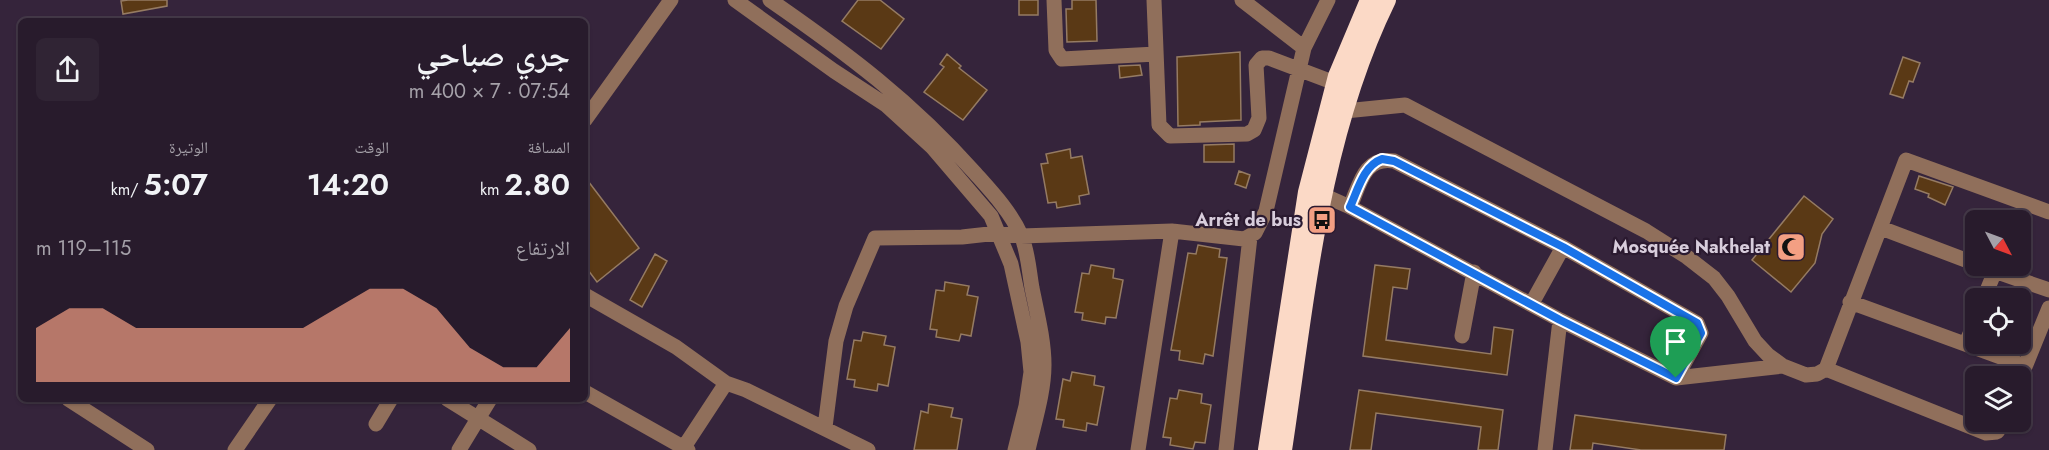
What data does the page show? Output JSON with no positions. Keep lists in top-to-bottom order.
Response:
{
  "places": {
    "bus stop": ["Arrêt de bus"],
    "mosque": ["Mosquée Nakhelat"]
  },
  "north": "bottom right",
  "page": {
    "heading": ["جري صباحي", "07:54 · 7 × 400 m"],
    "stats": [
      ["المسافة", "2.80 km"],
      ["الوقت", "14:20"],
      ["الوتيرة", "5:07 /km"]
    ],
    "chart": ["الارتفاع", "115–119 m"]
  }
}
